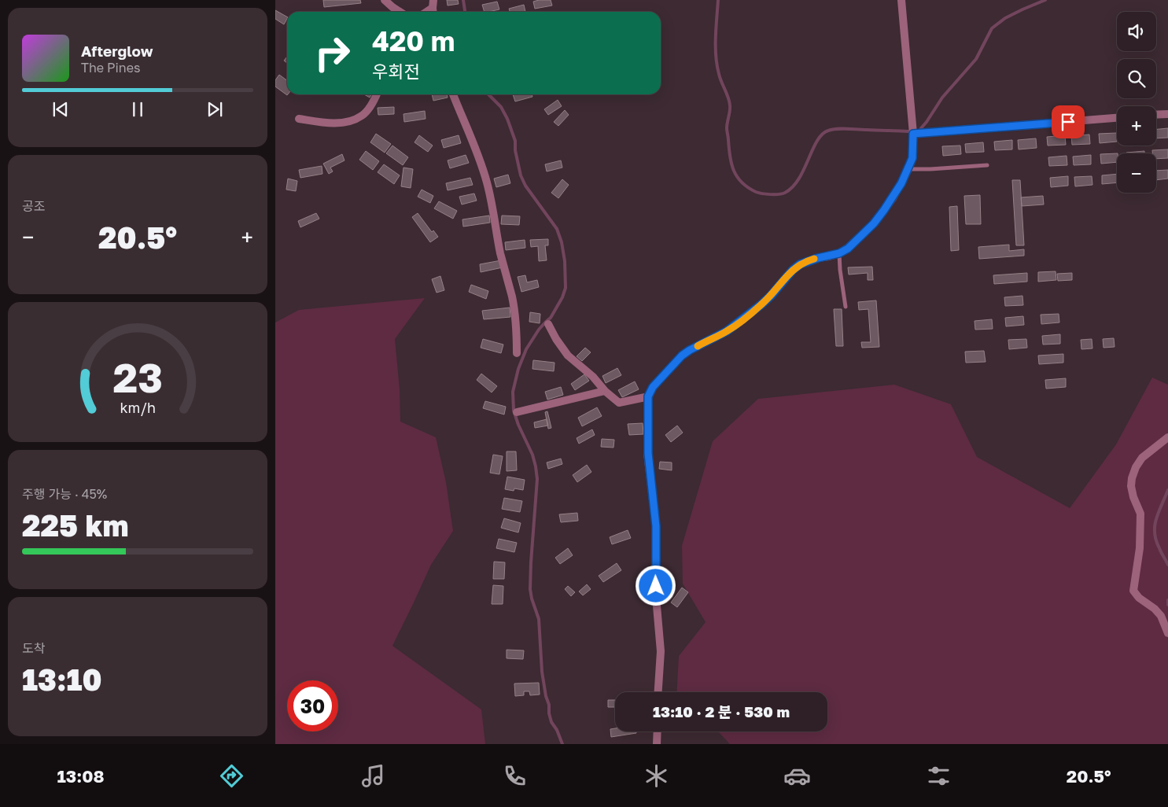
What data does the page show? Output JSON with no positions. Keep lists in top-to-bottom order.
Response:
{
  "page": {
    "map_buttons": ["+", "−"],
    "turn": ["420 m", "우회전"],
    "song": ["Afterglow", "The Pines"],
    "tile": [
      "공조",
      ["주행 가능 · 45%", "225 km"],
      ["도착", "13:10"]
    ],
    "heat": ["−", "20.5°", "+"],
    "limit": "30",
    "trip": "13:10 · 2 분 · 530 m",
    "tabs": ["13:08", "20.5°"],
    "gauge": ["23", "km/h"]
  }
}
